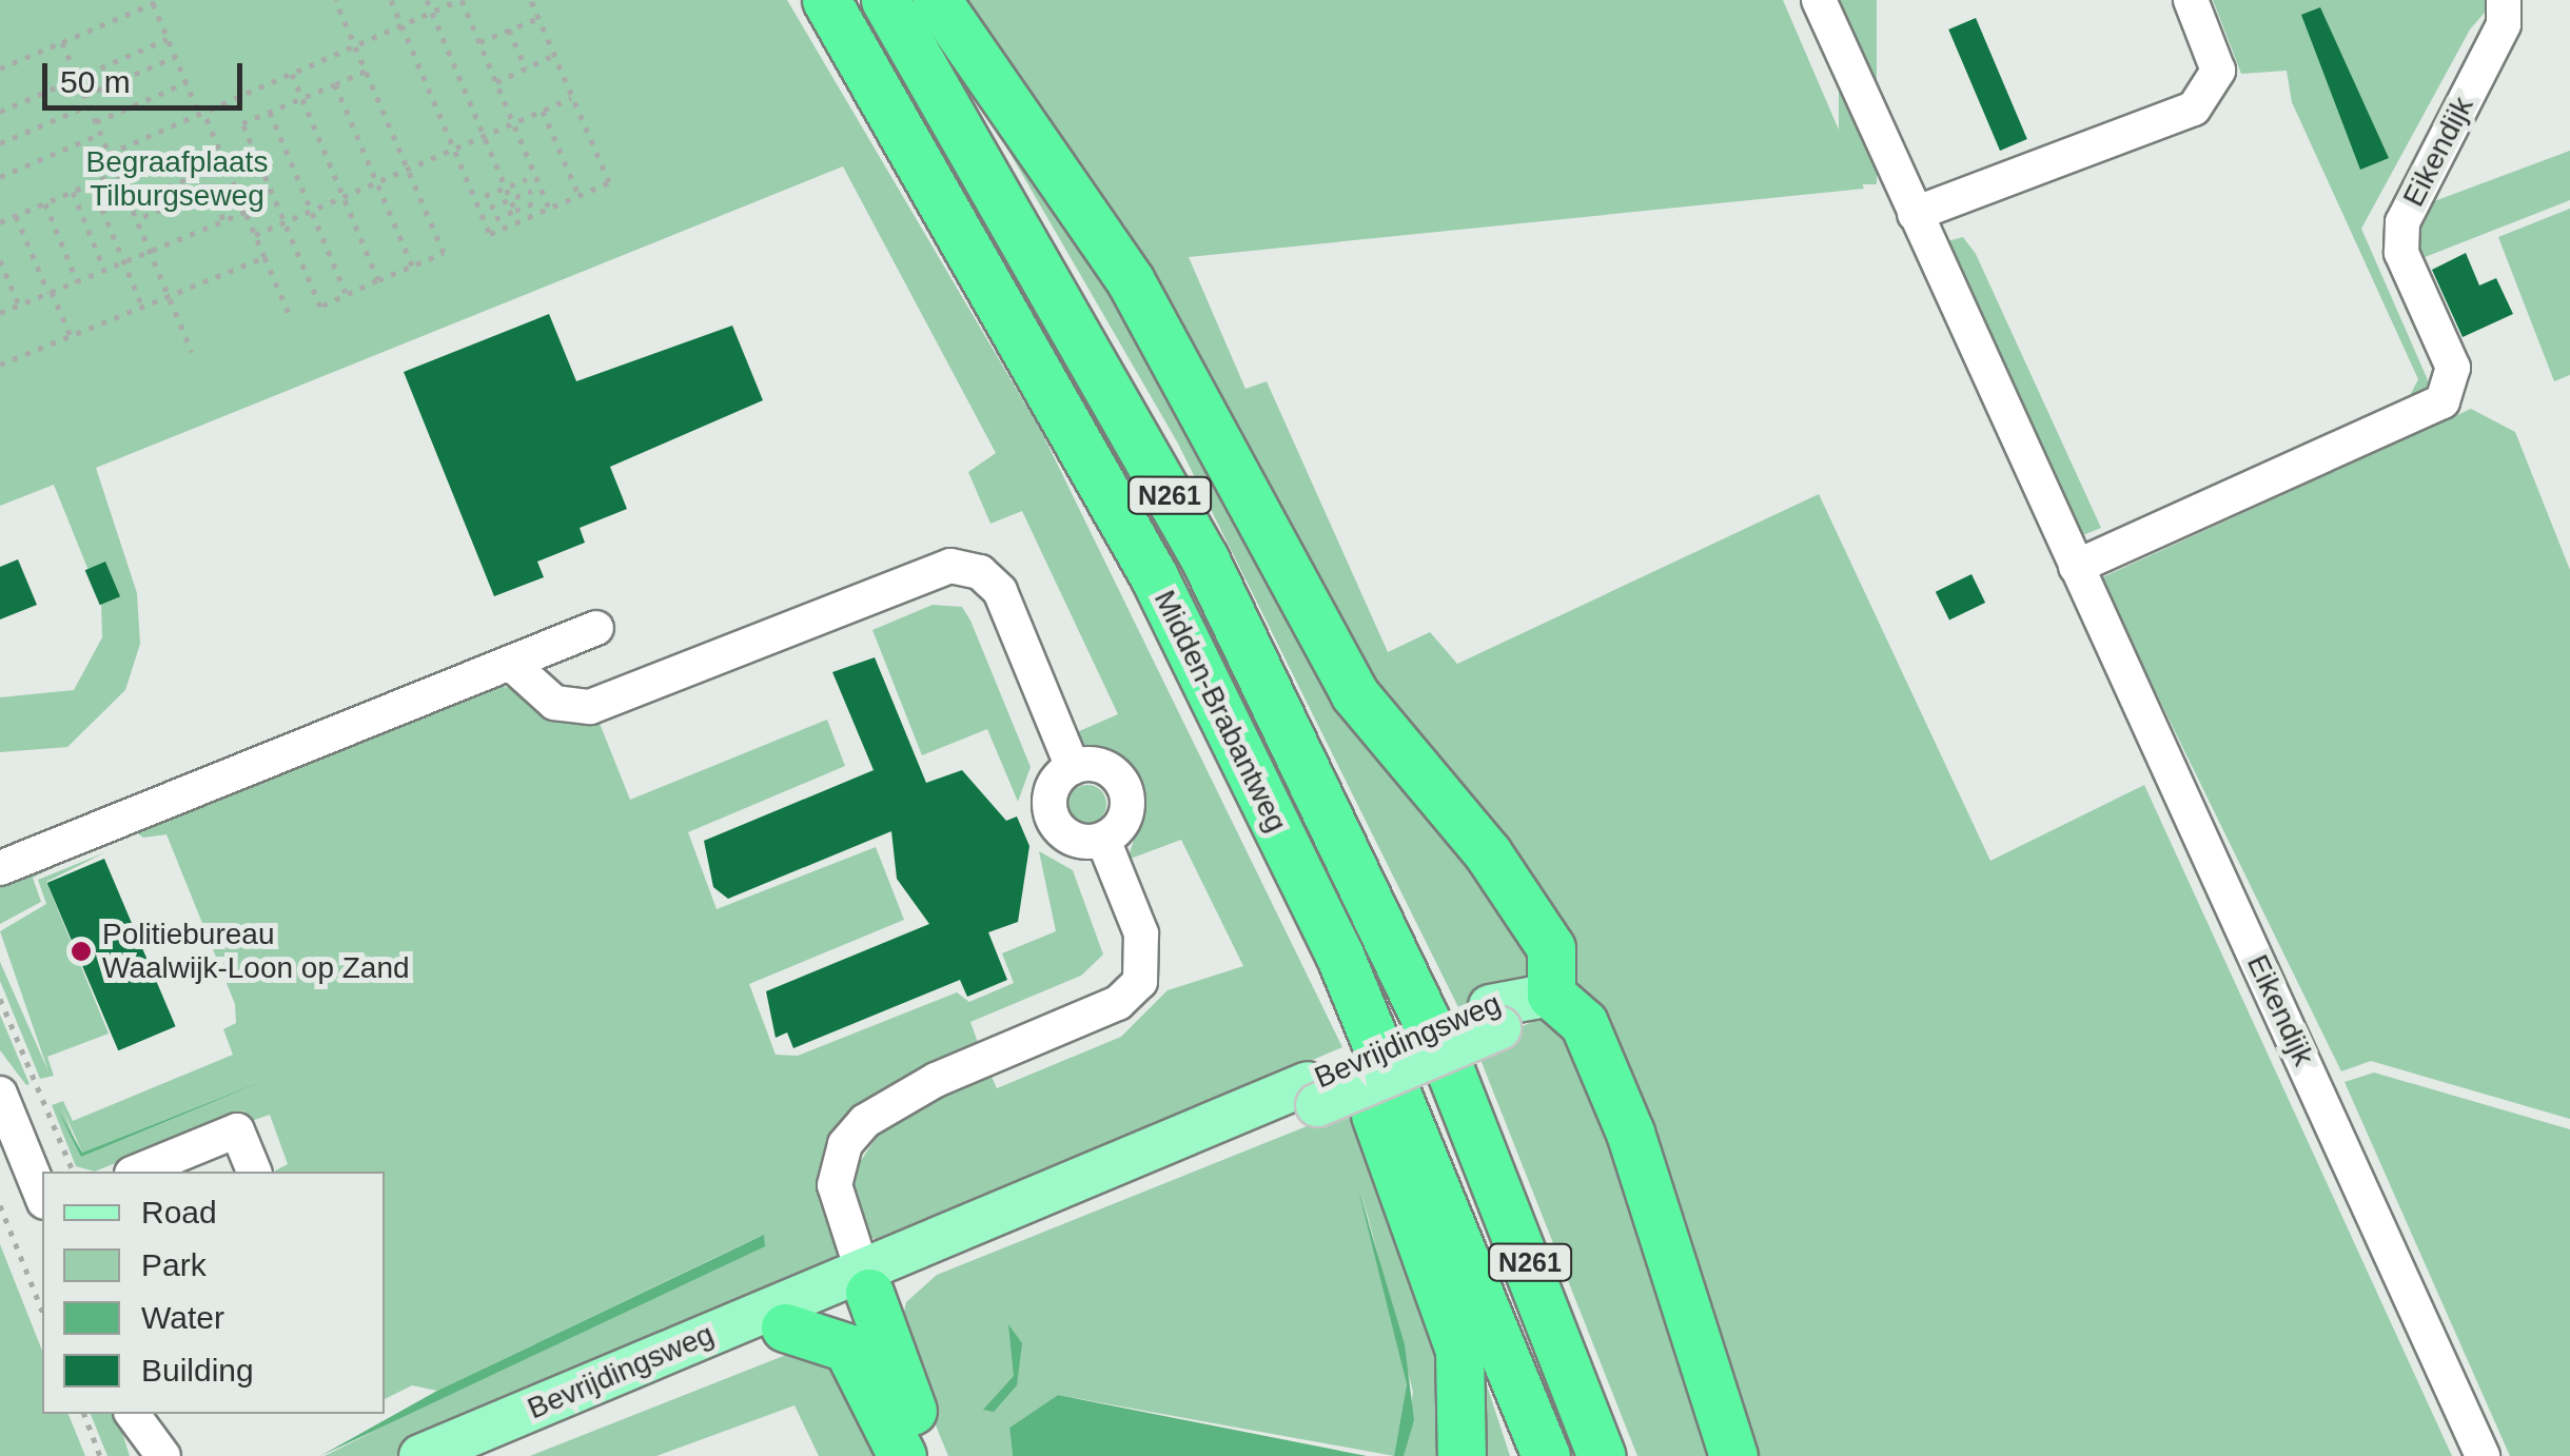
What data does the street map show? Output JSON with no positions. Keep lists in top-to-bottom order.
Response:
{
  "streets": {
    "highway": ["N261", "Midden-Brabantweg"],
    "main road": ["Bevrijdingsweg"],
    "street": ["Eikendijk"]
  },
  "crossings": [
    ["N261", "Midden-Brabantweg"],
    ["N261", "Bevrijdingsweg"]
  ],
  "parks": ["Begraafplaats Tilburgseweg"],
  "places": ["Politiebureau Waalwijk-Loon op Zand"],
  "legend": [
    "Road",
    "Park",
    "Water",
    "Building"
  ],
  "scale_bar": "50 m"
}
